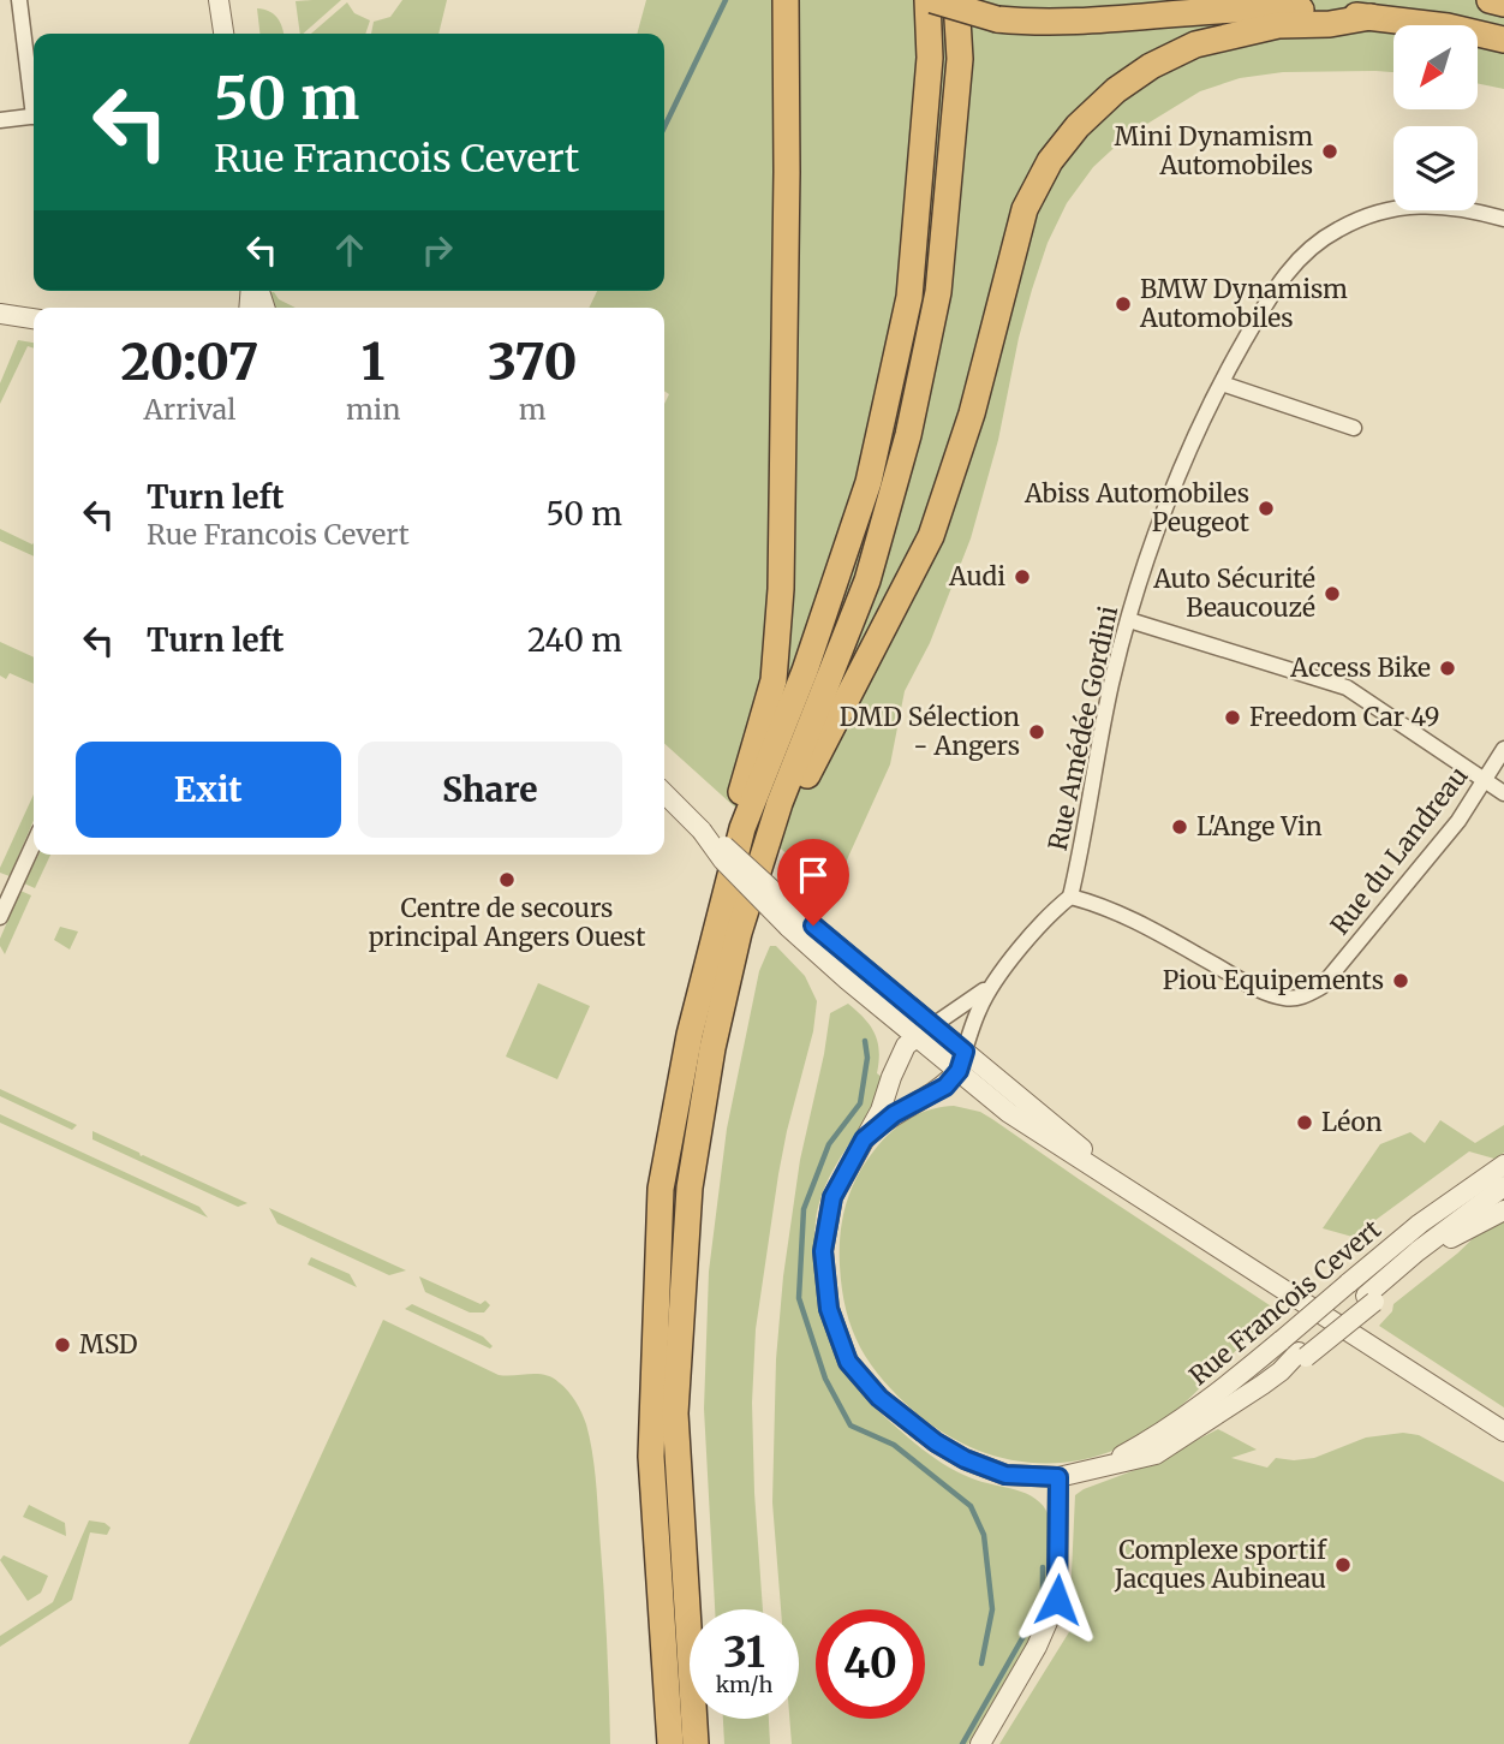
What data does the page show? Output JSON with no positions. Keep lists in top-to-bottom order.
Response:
{
  "streets": {
    "street": ["Rue Amédée Gordini", "Rue du Landreau", "Rue Francois Cevert"]
  },
  "crossings": [
    ["Rue Amédée Gordini", "Rue du Landreau"]
  ],
  "places": [
    "Mini Dynamism Automobiles",
    "BMW Dynamism Automobiles",
    "Abiss Automobiles Peugeot",
    "Audi",
    "Auto Sécurité Beaucouzé",
    "Access Bike",
    "Freedom Car 49",
    "DMD Sélection - Angers",
    "L'Ange Vin",
    "Centre de secours principal Angers Ouest",
    "Piou Equipements",
    "Léon",
    "MSD",
    "Complexe sportif Jacques Aubineau"
  ],
  "north": "bottom left",
  "page": {
    "turn": ["50 m", "Rue Francois Cevert"],
    "eta": [
      "20:07",
      "Arrival",
      "1",
      "min",
      "370",
      "m"
    ],
    "list": [
      {
        "name": "Turn left",
        "note": "Rue Francois Cevert",
        "value": "50 m"
      },
      {
        "name": "Turn left",
        "value": "240 m"
      }
    ],
    "buttons": ["Exit", "Share"],
    "speed": "31 km/h",
    "limit": "40"
  }
}
